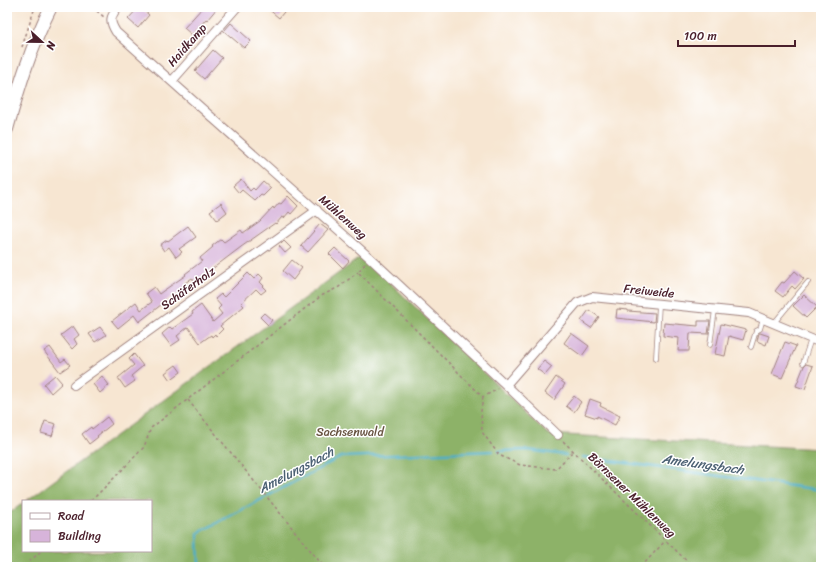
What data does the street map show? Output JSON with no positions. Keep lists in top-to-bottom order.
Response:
{
  "streets": {
    "street": [
      "Haidkamp",
      "Mühlenweg",
      "Schäferholz",
      "Freiweide"
    ],
    "path": ["Börnsener Mühlenweg"]
  },
  "crossings": [
    ["Haidkamp", "Mühlenweg"],
    ["Mühlenweg", "Schäferholz"],
    ["Mühlenweg", "Freiweide"],
    ["Mühlenweg", "Börnsener Mühlenweg"]
  ],
  "water": ["Amelungsbach"],
  "parks": ["Sachsenwald"],
  "legend": ["Road", "Building"],
  "scale_bar": "100 m",
  "north": "right"
}
